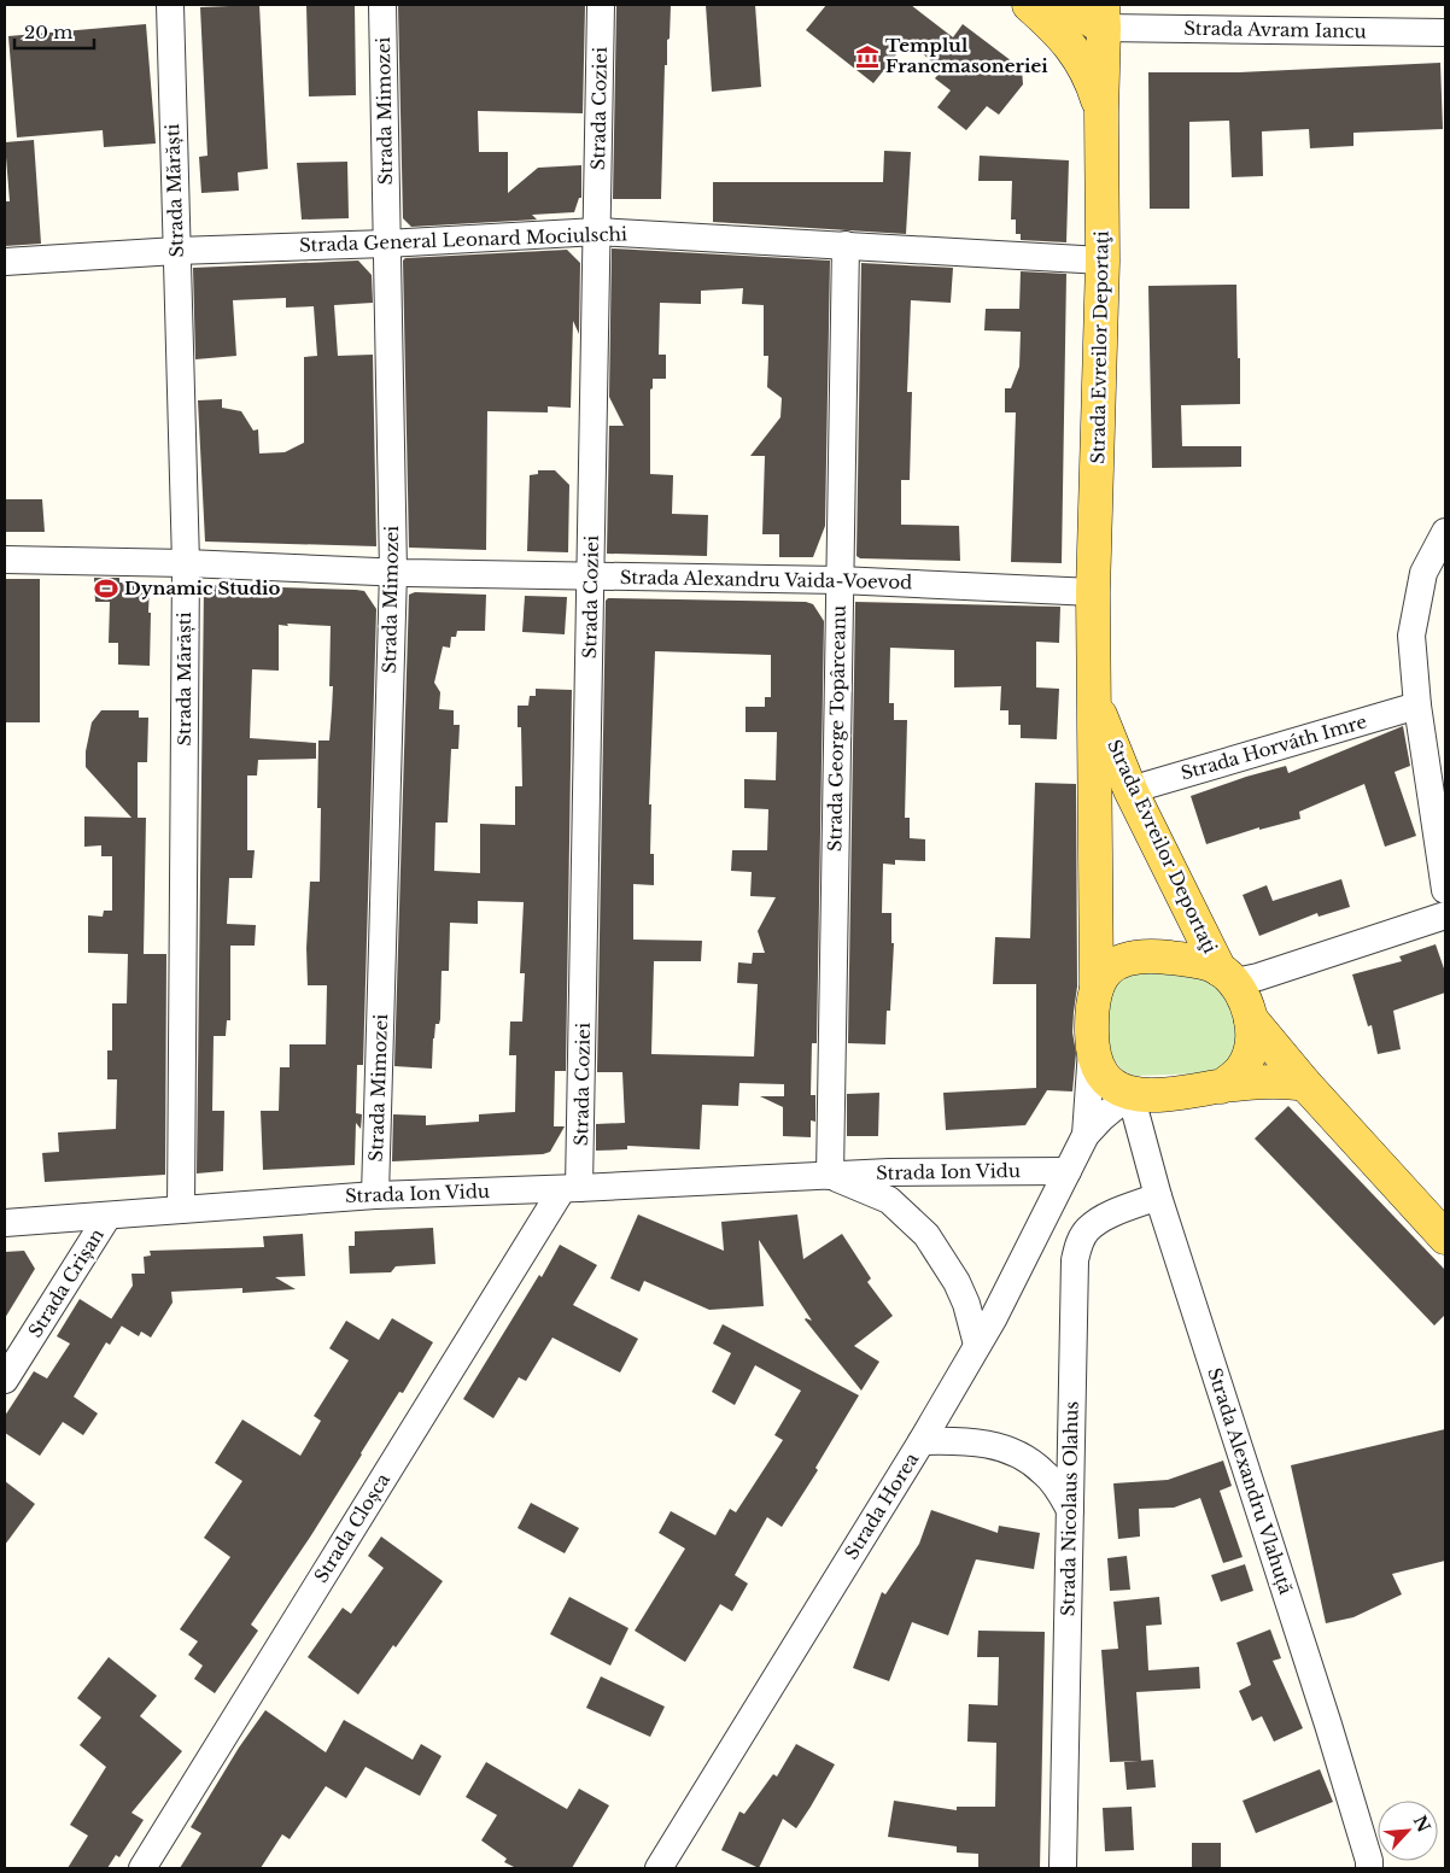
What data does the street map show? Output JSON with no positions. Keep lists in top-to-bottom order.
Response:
{
  "streets": {
    "main road": ["Strada Evreilor Deportaţi"],
    "street": [
      "Strada Avram Iancu",
      "Strada Coziei",
      "Strada Mimozei",
      "Strada Mărăști",
      "Strada General Leonard Mociulschi",
      "Strada Alexandru Vaida-Voevod",
      "Strada George Topârceanu",
      "Strada Horváth Imre",
      "Strada Ion Vidu",
      "Strada Crișan",
      "Strada Alexandru Vlahuță",
      "Strada Horea",
      "Strada Nicolaus Olahus",
      "Strada Cloșca"
    ]
  },
  "crossings": [
    ["Strada Avram Iancu", "Strada Evreilor Deportaţi"],
    ["Strada Coziei", "Strada General Leonard Mociulschi"],
    ["Strada Coziei", "Strada Alexandru Vaida-Voevod"],
    ["Strada Coziei", "Strada Ion Vidu"],
    ["Strada Coziei", "Strada Cloșca"],
    ["Strada Mimozei", "Strada General Leonard Mociulschi"],
    ["Strada Mimozei", "Strada Alexandru Vaida-Voevod"],
    ["Strada Mimozei", "Strada Ion Vidu"],
    ["Strada Mărăști", "Strada General Leonard Mociulschi"],
    ["Strada Mărăști", "Strada Alexandru Vaida-Voevod"],
    ["Strada Mărăști", "Strada Ion Vidu"],
    ["Strada General Leonard Mociulschi", "Strada Evreilor Deportaţi"],
    ["Strada General Leonard Mociulschi", "Strada George Topârceanu"],
    ["Strada Evreilor Deportaţi", "Strada Alexandru Vaida-Voevod"],
    ["Strada Evreilor Deportaţi", "Strada Horváth Imre"],
    ["Strada Evreilor Deportaţi", "Strada Alexandru Vlahuță"],
    ["Strada Evreilor Deportaţi", "Strada Horea"],
    ["Strada Alexandru Vaida-Voevod", "Strada George Topârceanu"],
    ["Strada George Topârceanu", "Strada Ion Vidu"],
    ["Strada Ion Vidu", "Strada Crișan"],
    ["Strada Ion Vidu", "Strada Horea"],
    ["Strada Ion Vidu", "Strada Cloșca"],
    ["Strada Alexandru Vlahuță", "Strada Horea"],
    ["Strada Alexandru Vlahuță", "Strada Nicolaus Olahus"]
  ],
  "places": {
    "museum": ["Templul Francmasoneriei"],
    "sports": ["Dynamic Studio"]
  },
  "scale_bar": "20 m",
  "north": "top right"
}
